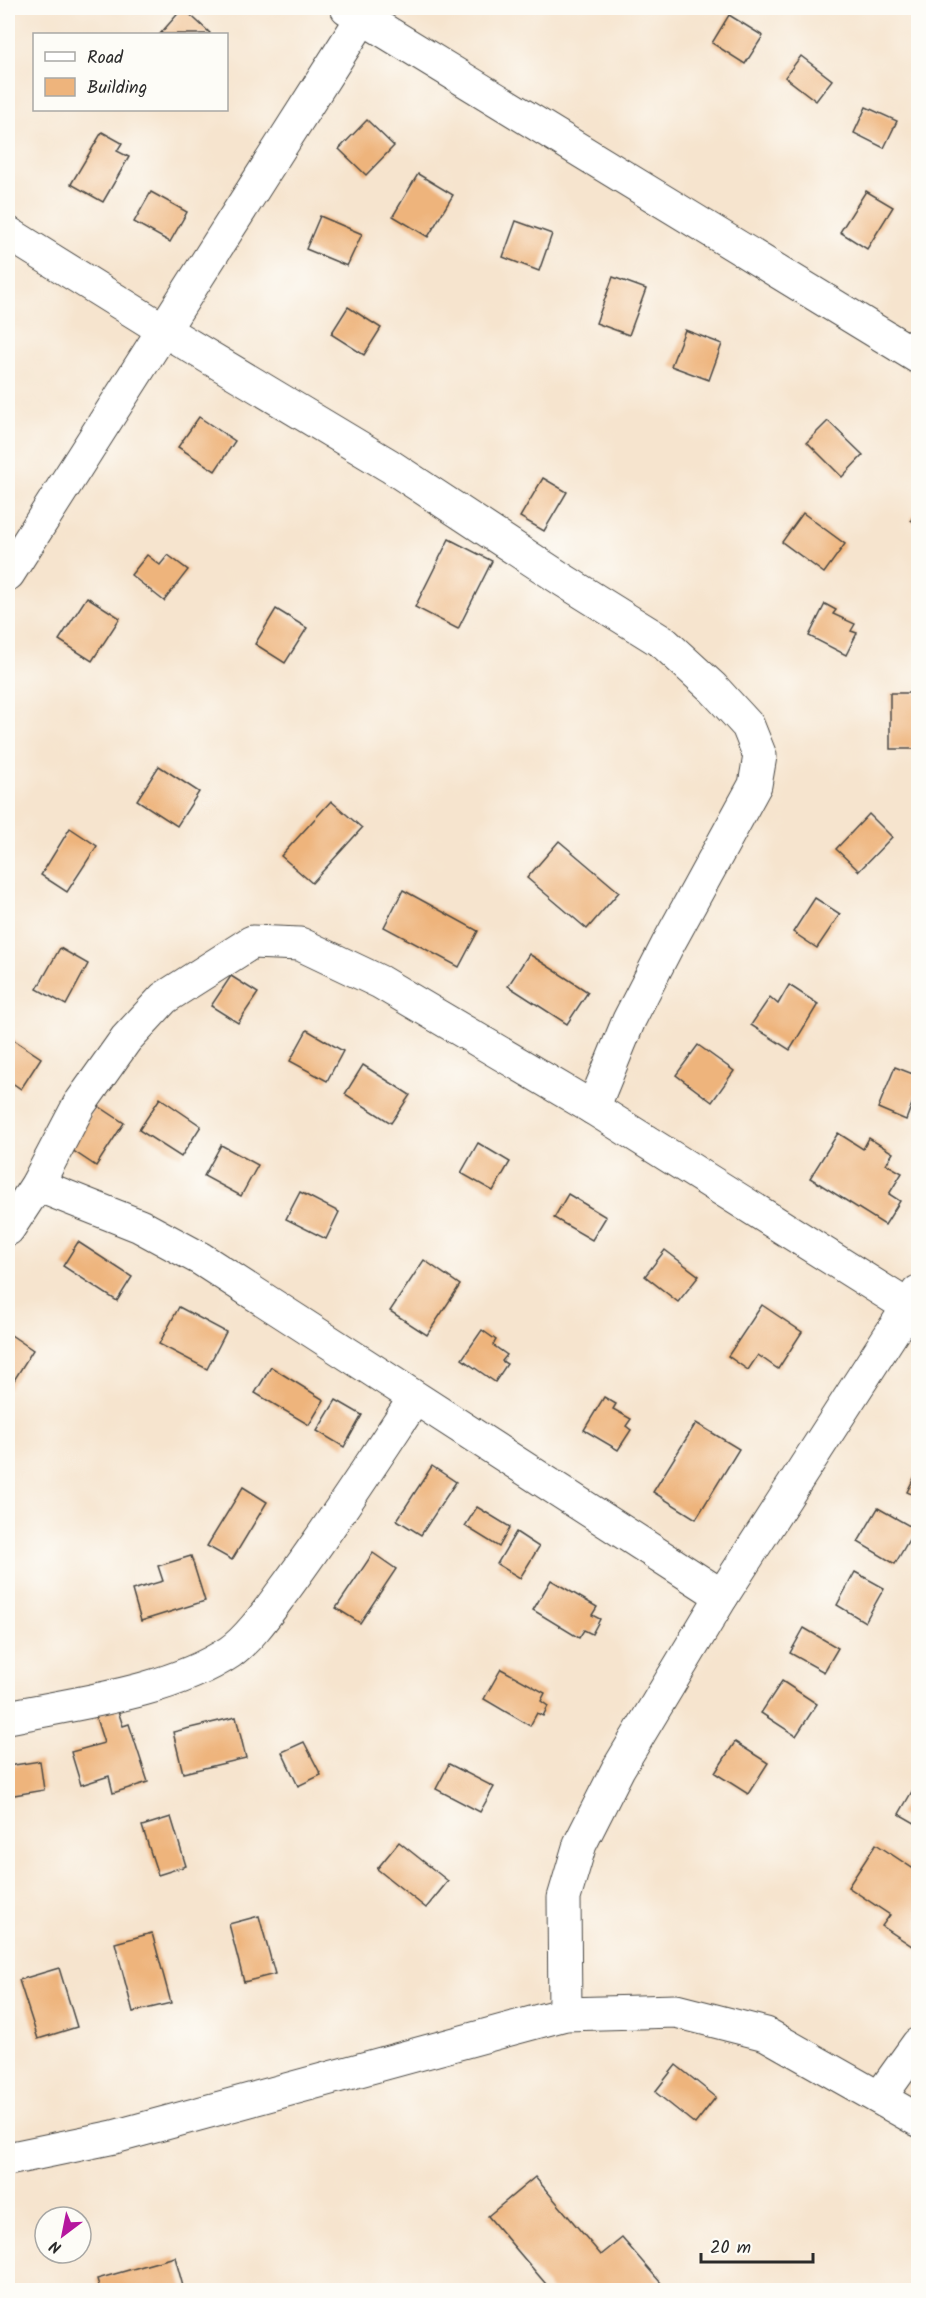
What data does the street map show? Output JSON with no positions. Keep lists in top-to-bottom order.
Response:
{
  "legend": ["Road", "Building"],
  "scale_bar": "20 m",
  "north": "bottom left"
}
